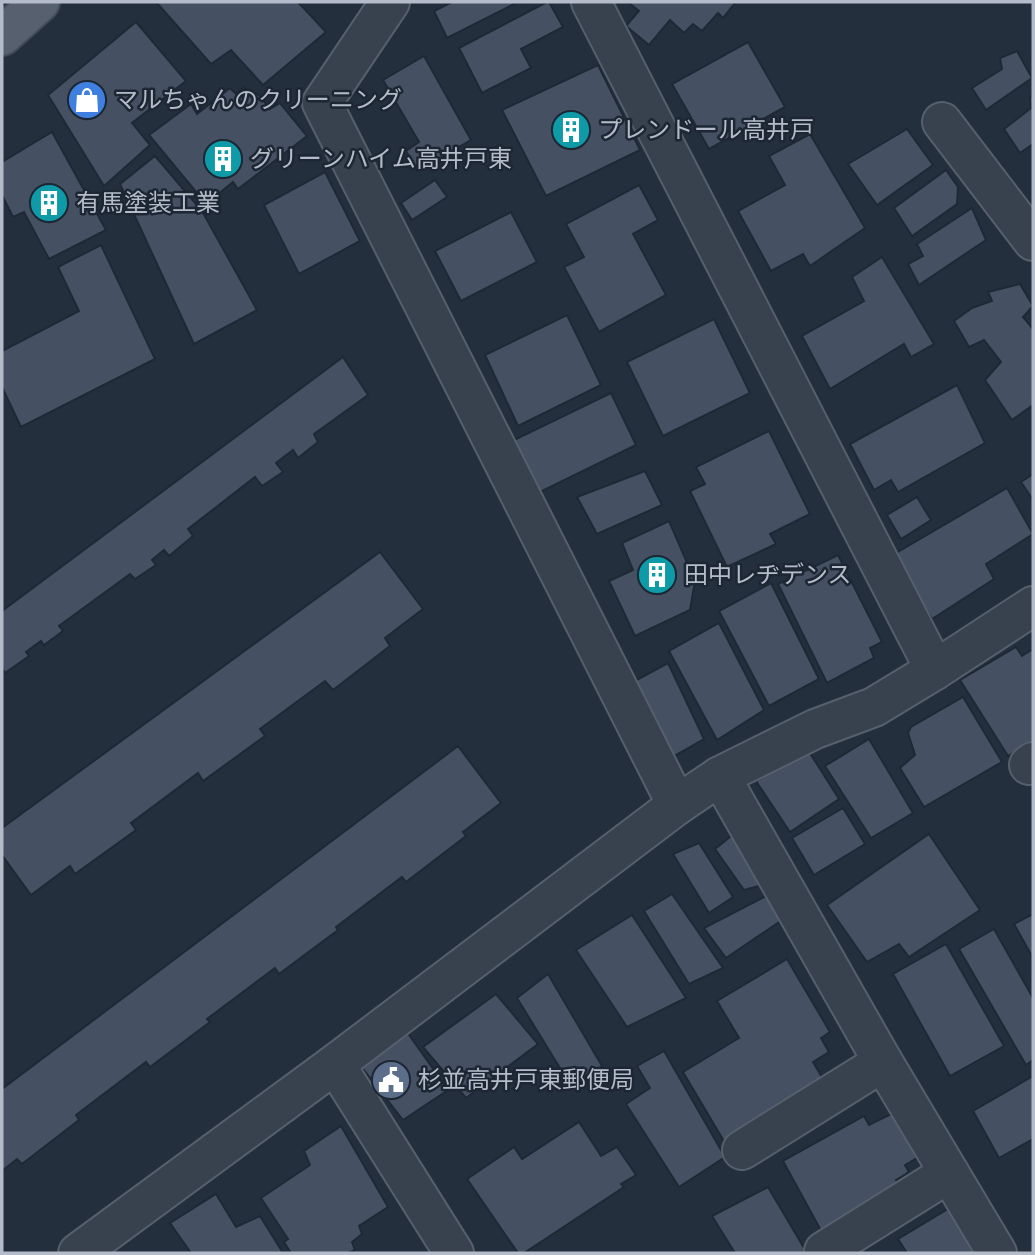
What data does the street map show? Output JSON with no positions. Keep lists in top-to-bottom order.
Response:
{
  "places": {
    "shop": ["マルちゃんのクリーニング"],
    "building": [
      "プレンドール高井戸",
      "グリーンハイム高井戸東",
      "有馬塗装工業",
      "田中レヂデンス"
    ],
    "public building": ["杉並高井戸東郵便局"]
  }
}
